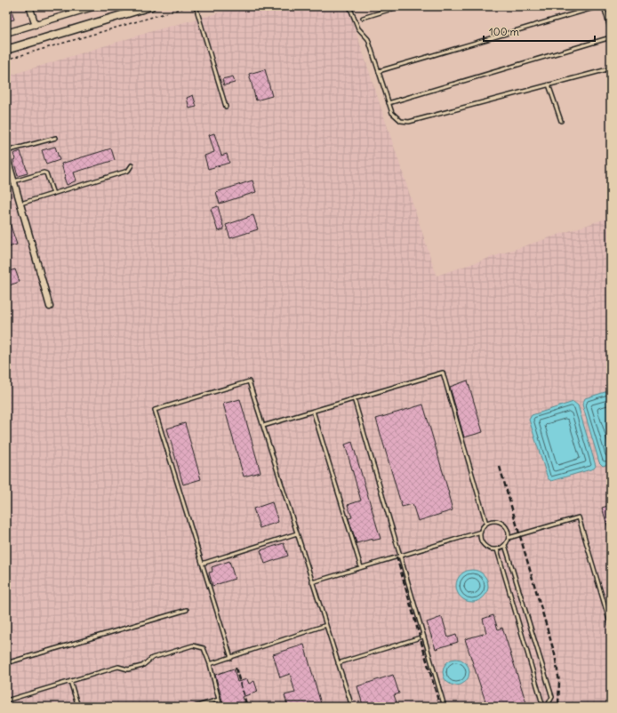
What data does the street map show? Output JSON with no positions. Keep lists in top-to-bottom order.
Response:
{
  "scale_bar": "100 m"
}
